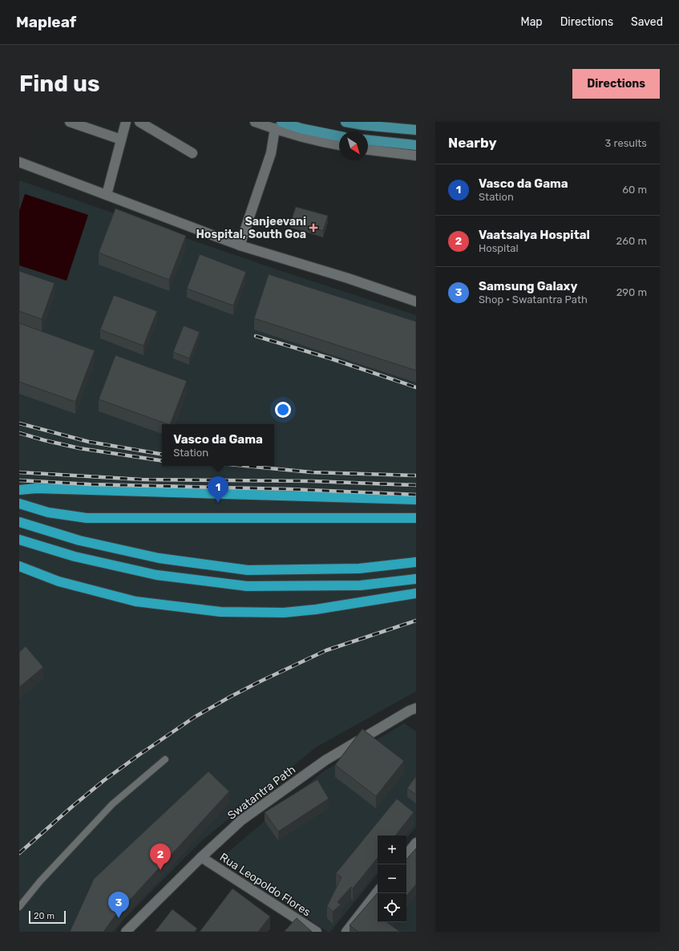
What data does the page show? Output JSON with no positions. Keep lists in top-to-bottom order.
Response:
{
  "streets": {
    "street": ["Swatantra Path", "Rua Leopoldo Flores"]
  },
  "crossings": [
    ["Swatantra Path", "Rua Leopoldo Flores"]
  ],
  "places": {
    "health": ["Sanjeevani Hospital, South Goa"]
  },
  "scale_bar": "20 m",
  "north": "bottom right",
  "page": {
    "header": "Mapleaf",
    "nav": ["Map", "Directions", "Saved"],
    "buttons": "Directions",
    "title": "Find us",
    "heading": ["Nearby", "3 results"],
    "list": [
      {
        "mark": "1",
        "name": "Vasco da Gama",
        "note": "Station",
        "value": "60 m"
      },
      {
        "mark": "2",
        "name": "Vaatsalya Hospital",
        "note": "Hospital",
        "value": "260 m"
      },
      {
        "mark": "3",
        "name": "Samsung Galaxy",
        "note": "Shop · Swatantra Path",
        "value": "290 m"
      }
    ],
    "popup": ["Vasco da Gama", "Station"],
    "pins": ["1", "2", "3"],
    "map_buttons": ["+", "−"],
    "scale": "20 m"
  }
}
